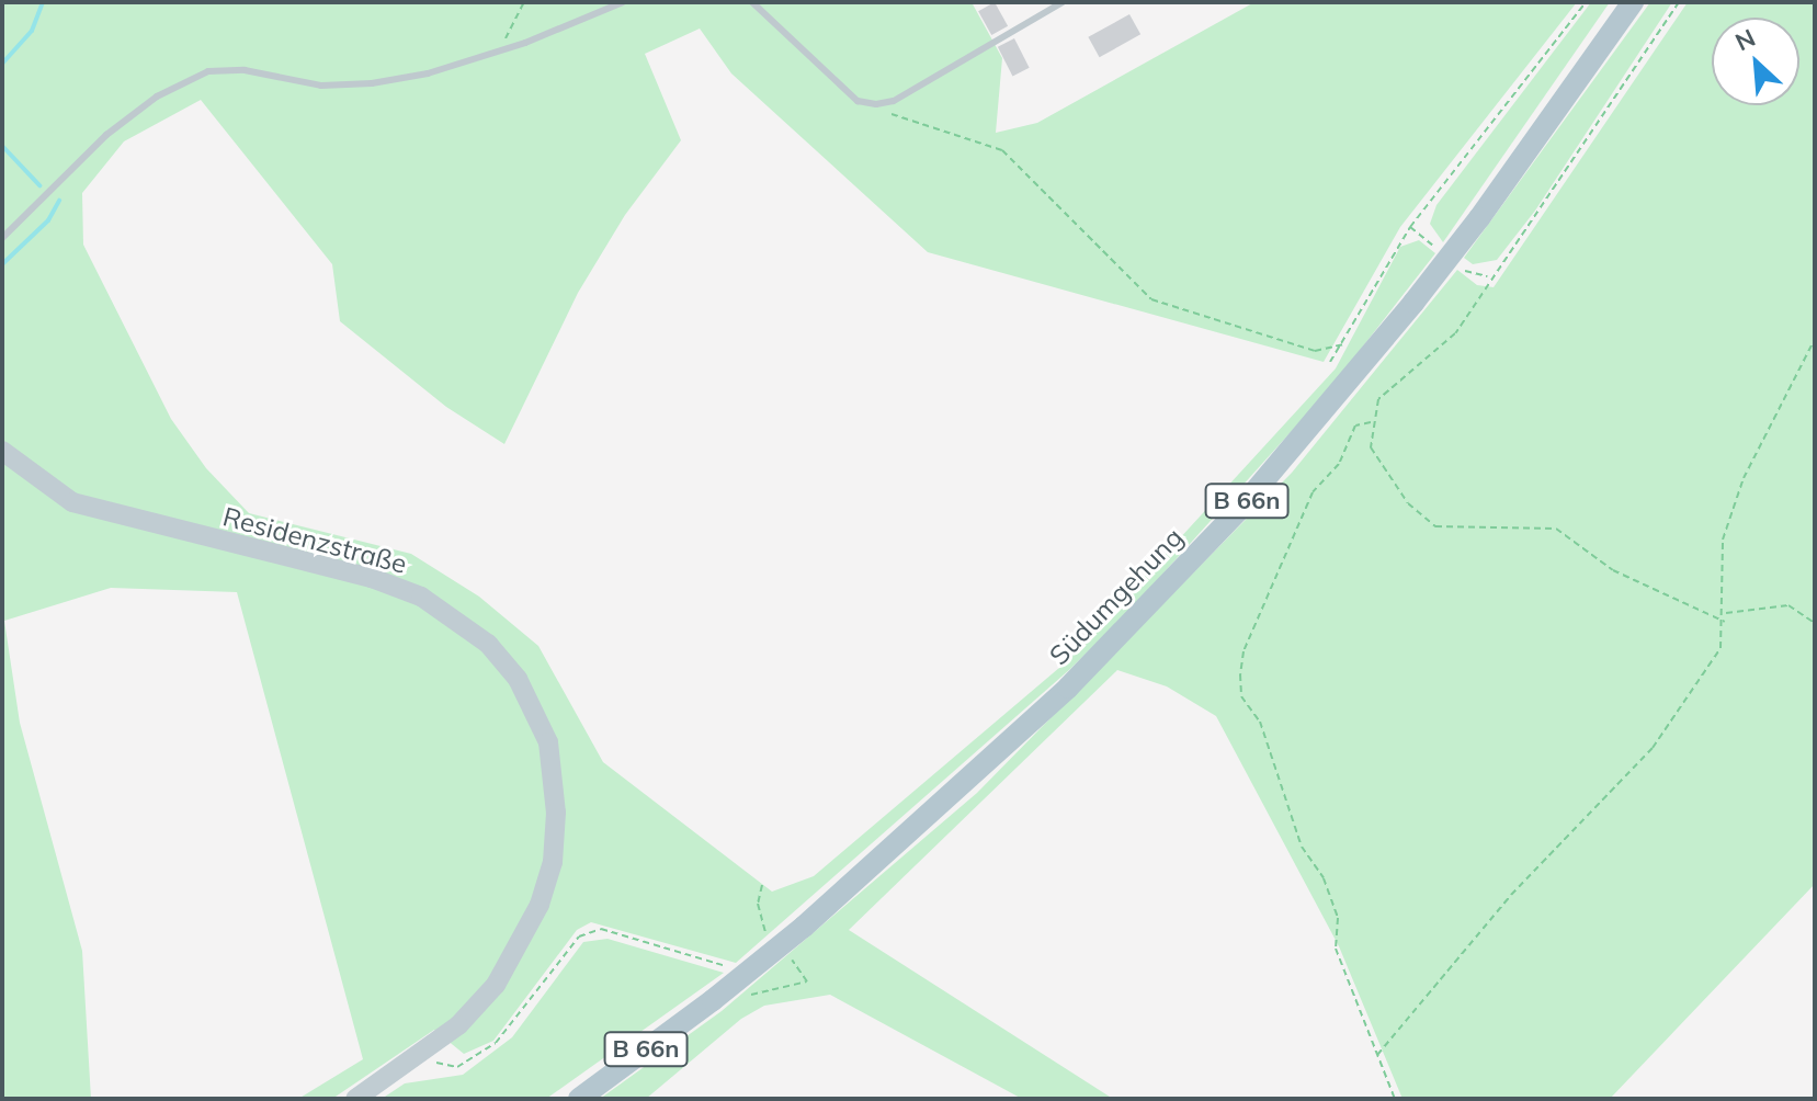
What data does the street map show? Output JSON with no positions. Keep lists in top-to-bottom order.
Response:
{
  "streets": {
    "main road": ["B 66n", "Residenzstraße", "Südumgehung"]
  },
  "north": "top left"
}
